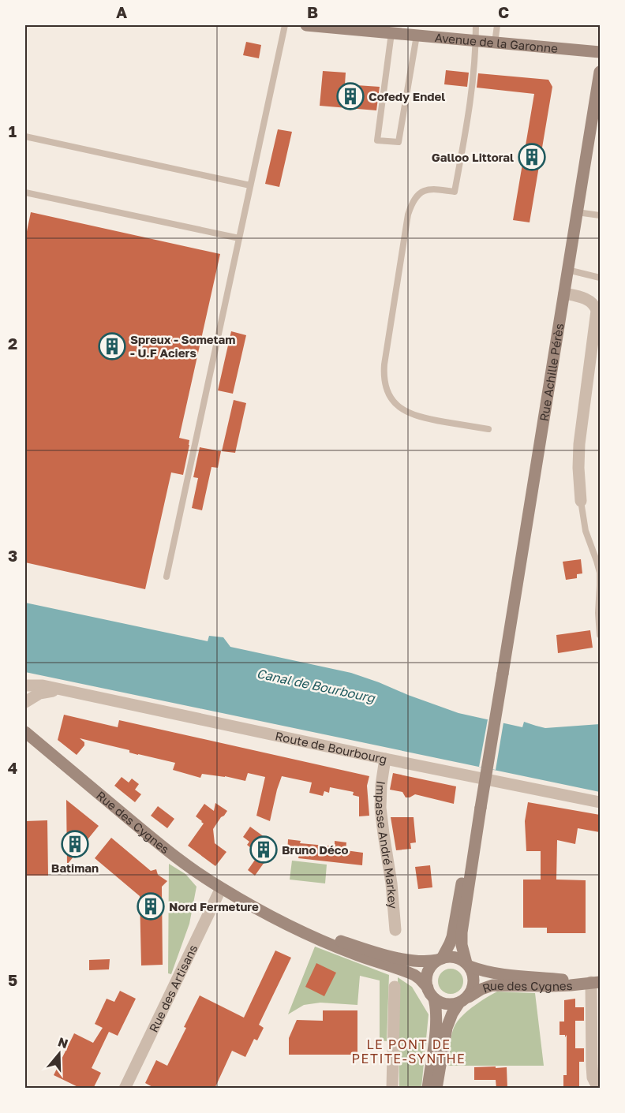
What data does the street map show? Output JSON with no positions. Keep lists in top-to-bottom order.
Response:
{
  "streets": {
    "street": [
      "Avenue de la Garonne",
      "Rue Achille Pérès",
      "Route de Bourbourg",
      "Rue des Cygnes",
      "Impasse André Markey",
      "Rue des Artisans"
    ]
  },
  "crossings": [
    ["Route de Bourbourg", "Impasse André Markey"],
    ["Rue des Cygnes", "Rue des Artisans"]
  ],
  "districts": ["LE PONT DE PETITE-SYNTHE"],
  "water": ["Canal de Bourbourg"],
  "places": {
    "building": [
      "Cofedy Endel",
      "Galloo Littoral",
      "Spreux - Sometam - U.F Aciers",
      "Batiman",
      "Bruno Déco",
      "Nord Fermeture"
    ]
  },
  "north": "top",
  "grid": {
    "columns": ["A", "B", "C"],
    "rows": [
      "1",
      "2",
      "3",
      "4",
      "5"
    ]
  }
}
